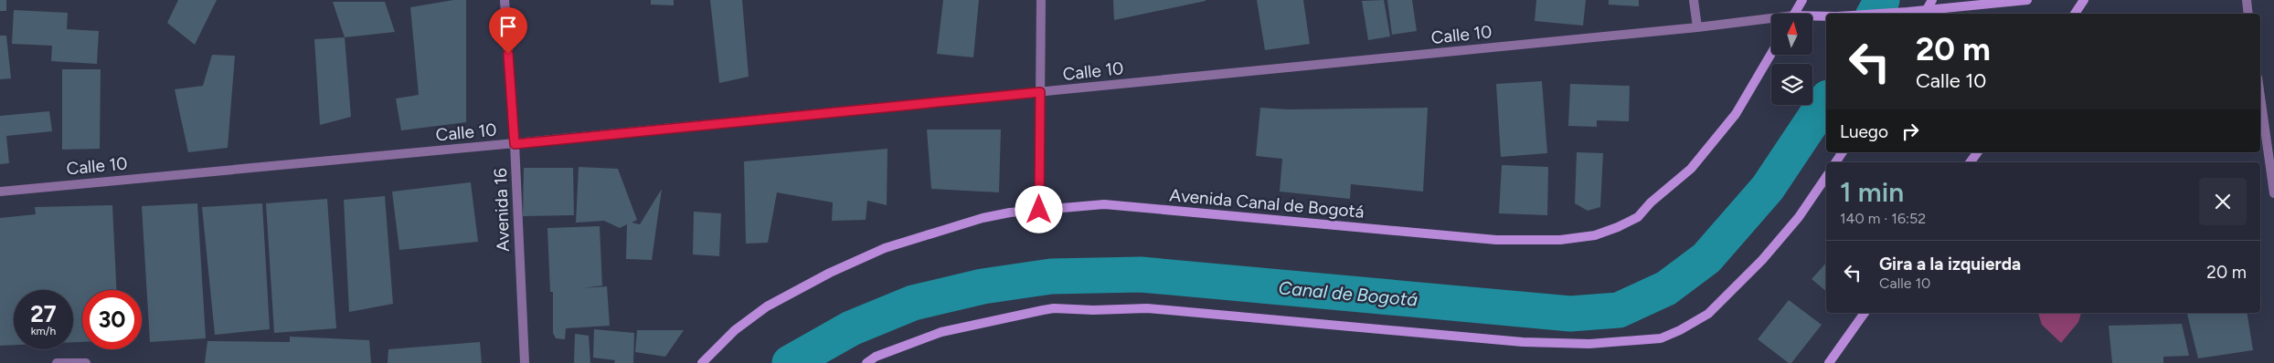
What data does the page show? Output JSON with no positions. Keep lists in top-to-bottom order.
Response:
{
  "streets": {
    "main road": ["Calle 10", "Avenida Canal de Bogotá"],
    "street": ["Avenida 16"]
  },
  "crossings": [
    ["Calle 10", "Avenida 16"]
  ],
  "water": ["Canal de Bogotá"],
  "north": "top",
  "page": {
    "turn": ["20 m", "Calle 10"],
    "then": "Luego",
    "heading": ["1 min", "140 m · 16:52"],
    "list": [
      {
        "name": "Gira a la izquierda",
        "note": "Calle 10",
        "value": "20 m"
      }
    ],
    "speed": "27 km/h",
    "limit": "30"
  }
}
